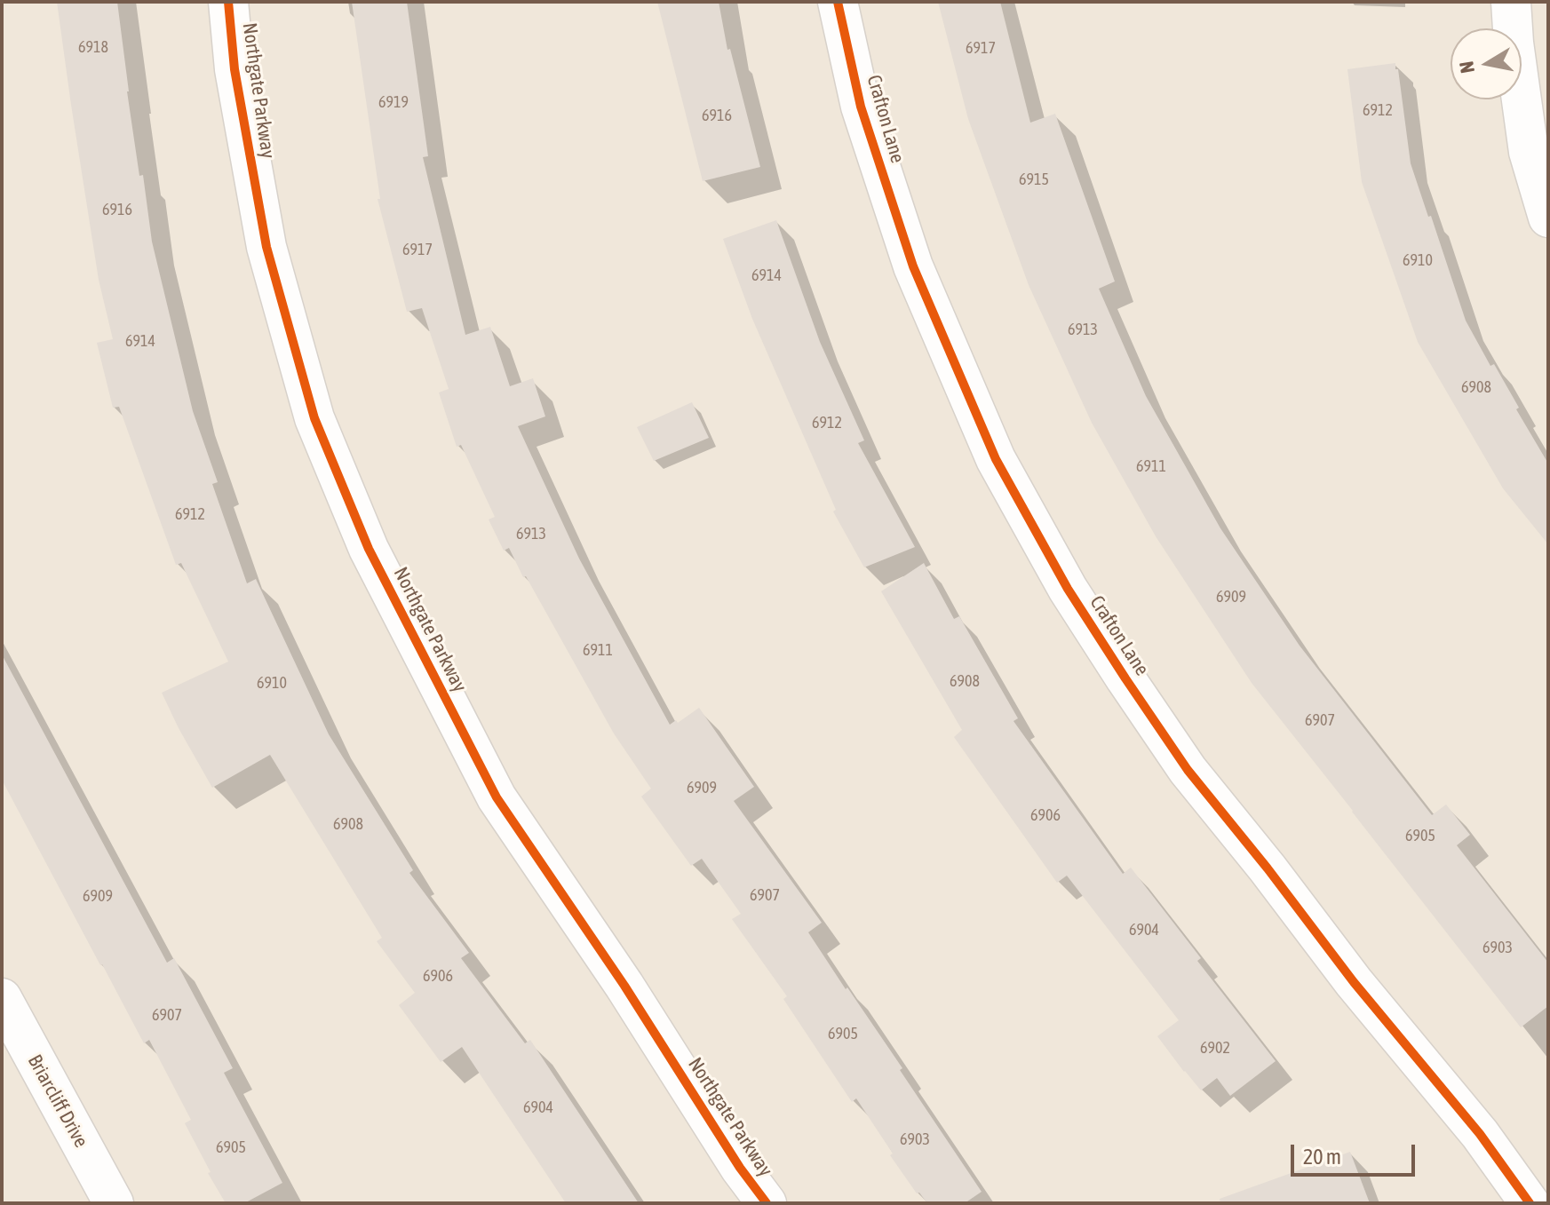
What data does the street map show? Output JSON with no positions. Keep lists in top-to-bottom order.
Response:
{
  "streets": {
    "street": ["Northgate Parkway", "Crafton Lane", "Briarcliff Drive"]
  },
  "house_numbers": [
    "6918",
    "6917",
    "6919",
    "6912",
    "6916",
    "6915",
    "6916",
    "6917",
    "6910",
    "6914",
    "6913",
    "6914",
    "6908",
    "6912",
    "6911",
    "6912",
    "6913",
    "6909",
    "6911",
    "6908",
    "6910",
    "6907",
    "6909",
    "6906",
    "6908",
    "6905",
    "6907",
    "6909",
    "6904",
    "6903",
    "6906",
    "6907",
    "6905",
    "6902",
    "6904",
    "6903",
    "6905"
  ],
  "scale_bar": "20 m",
  "north": "left"
}
